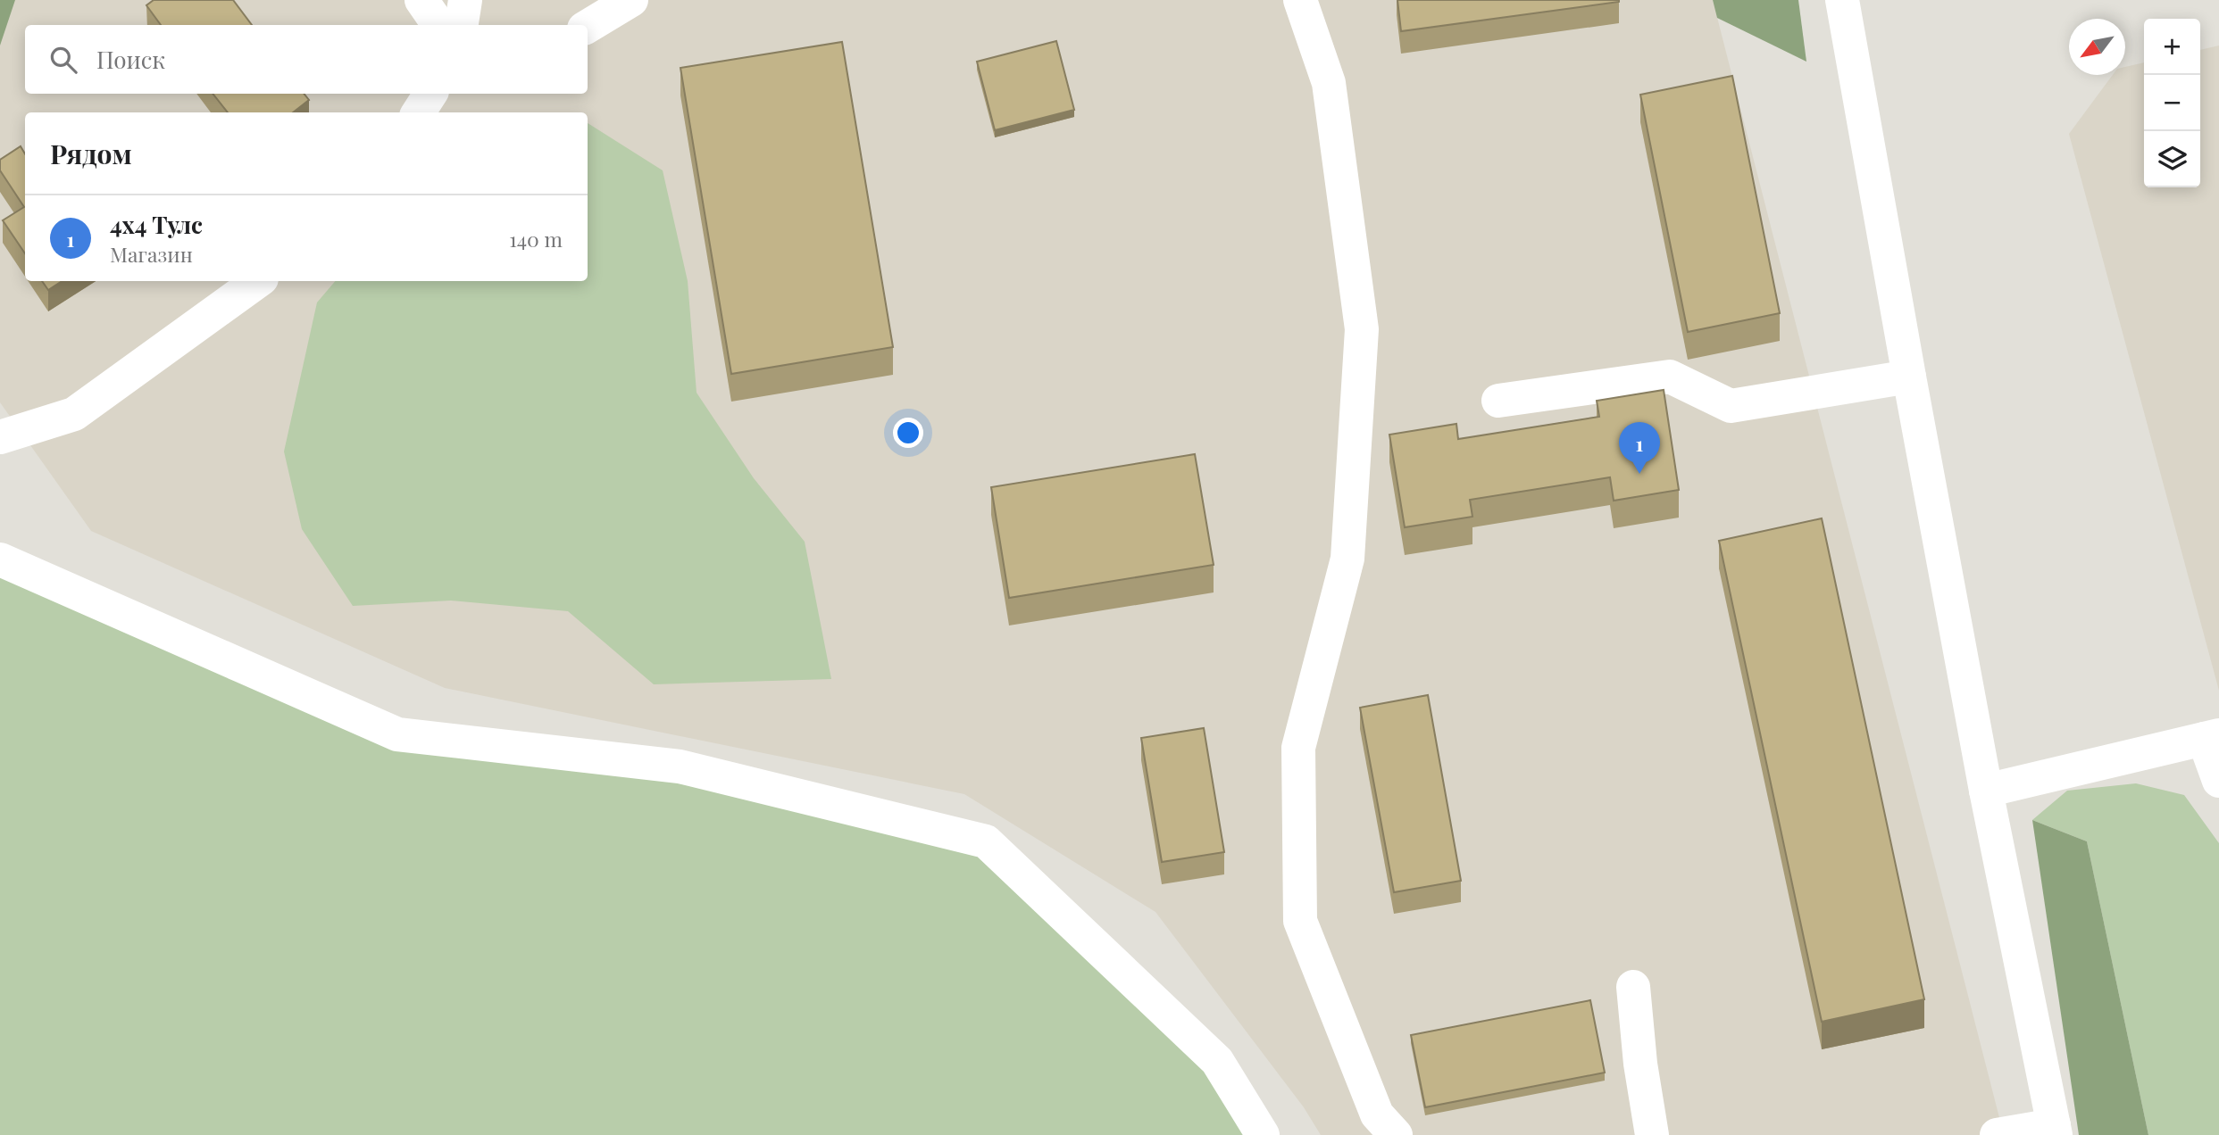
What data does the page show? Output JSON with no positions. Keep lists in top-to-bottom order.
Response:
{
  "north": "bottom left",
  "page": {
    "map_buttons": ["+", "−"],
    "search": "Поиск",
    "heading": "Рядом",
    "list": [
      {
        "mark": "1",
        "name": "4x4 Тулс",
        "note": "Магазин",
        "value": "140 m"
      }
    ],
    "pins": "1"
  }
}
